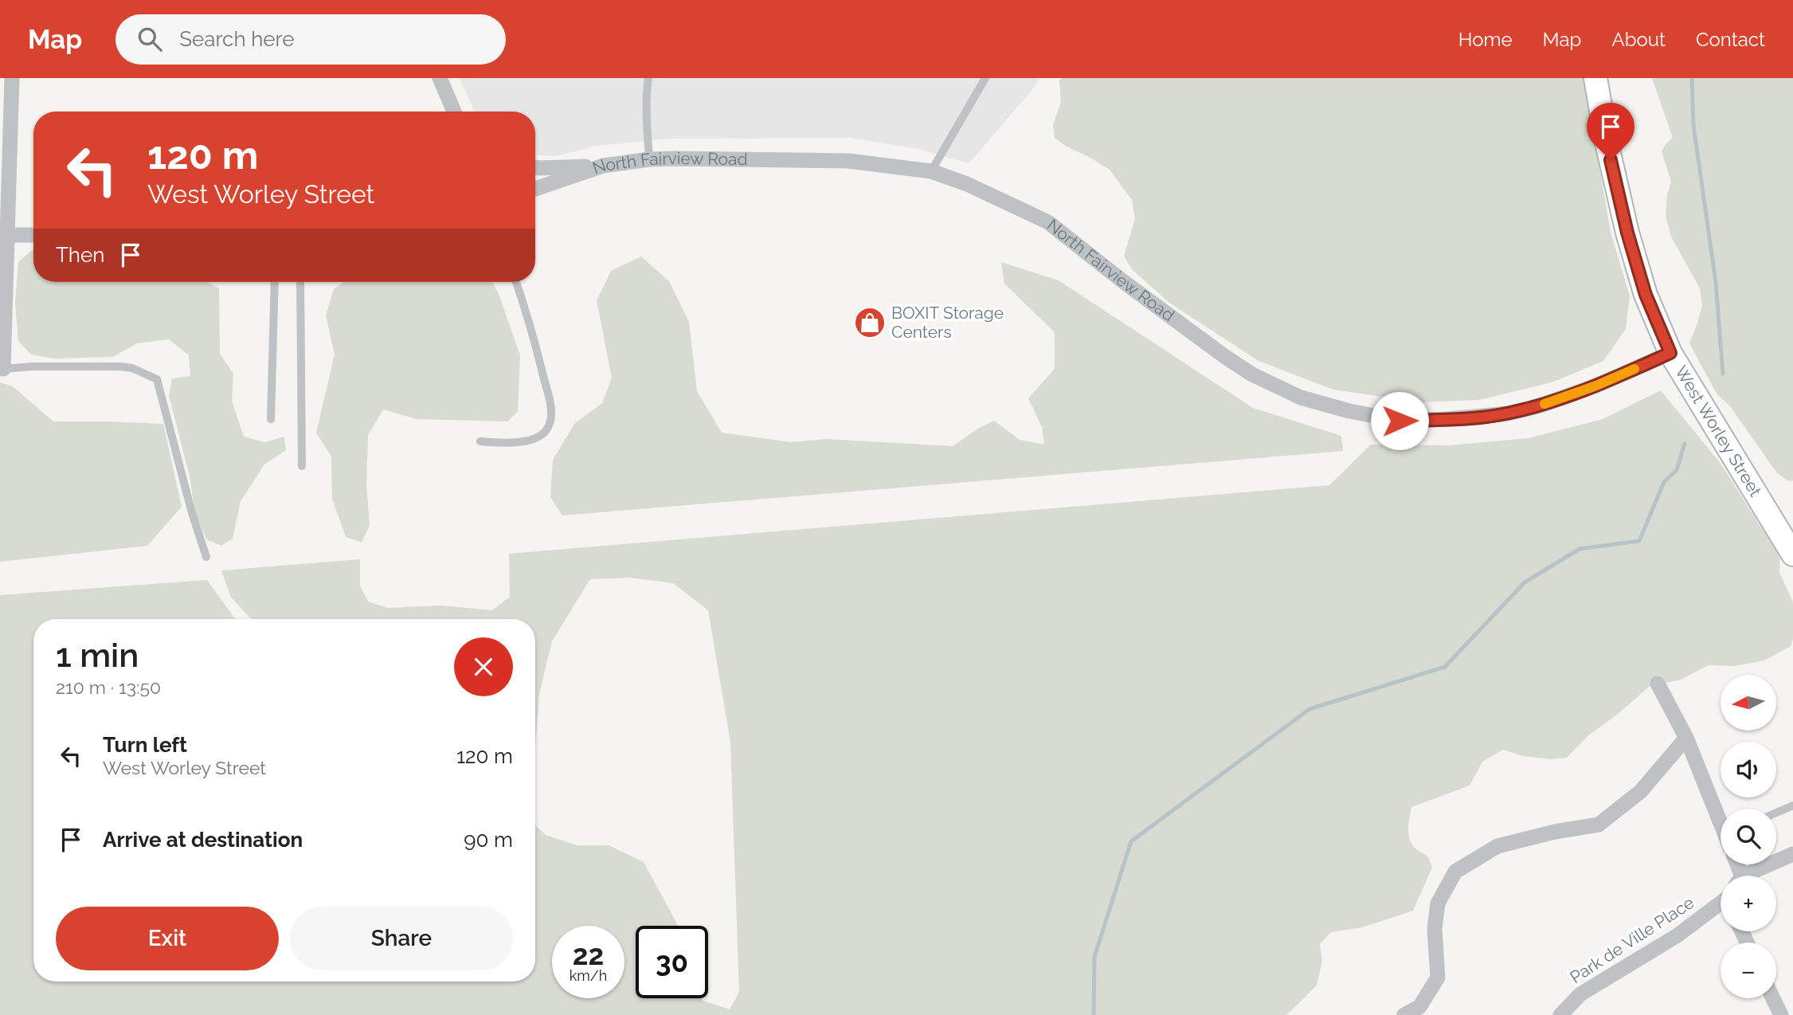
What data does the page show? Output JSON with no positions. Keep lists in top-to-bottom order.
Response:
{
  "streets": {
    "street": ["North Fairview Road", "West Worley Street", "Park de Ville Place"]
  },
  "crossings": [
    ["North Fairview Road", "West Worley Street"]
  ],
  "places": {
    "shop": ["BOXIT Storage Centers"]
  },
  "north": "left",
  "page": {
    "header": "Map",
    "search": "Search here",
    "nav": [
      "Home",
      "Map",
      "About",
      "Contact"
    ],
    "turn": ["120 m", "West Worley Street"],
    "then": "Then",
    "heading": ["1 min", "210 m · 13:50"],
    "map_buttons": ["+", "−"],
    "list": [
      {
        "name": "Turn left",
        "note": "West Worley Street",
        "value": "120 m"
      },
      {
        "name": "Arrive at destination",
        "value": "90 m"
      }
    ],
    "buttons": ["Exit", "Share"],
    "speed": "22 km/h",
    "limit": "30"
  }
}
